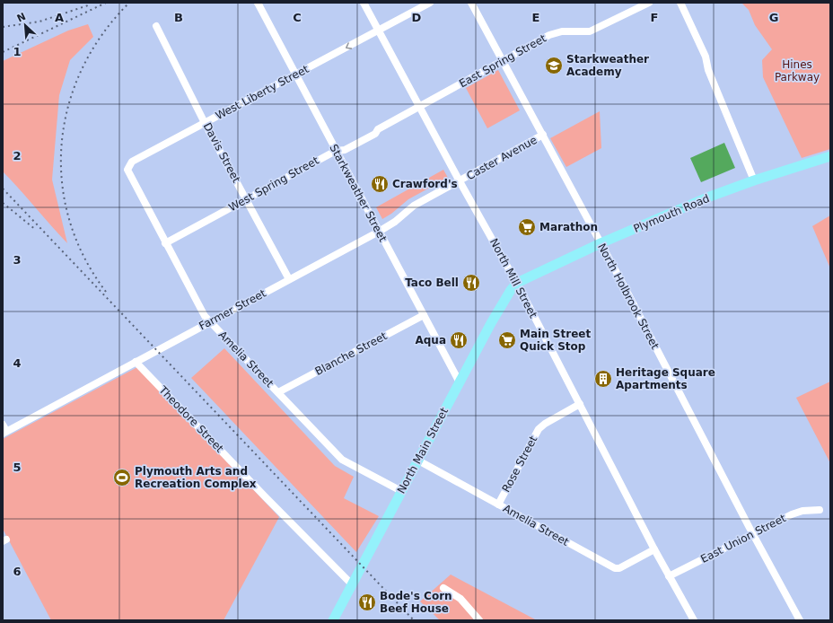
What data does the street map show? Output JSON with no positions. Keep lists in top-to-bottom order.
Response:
{
  "streets": {
    "main road": ["Plymouth Road", "North Main Street"],
    "street": [
      "East Spring Street",
      "West Liberty Street",
      "Davis Street",
      "Caster Avenue",
      "West Spring Street",
      "Starkweather Street",
      "North Mill Street",
      "North Holbrook Street",
      "Farmer Street",
      "Blanche Street",
      "Amelia Street",
      "Theodore Street",
      "Rose Street",
      "East Union Street"
    ]
  },
  "crossings": [
    ["East Spring Street", "West Spring Street"],
    ["East Spring Street", "North Mill Street"],
    ["East Spring Street", "North Holbrook Street"],
    ["West Liberty Street", "Davis Street"],
    ["West Liberty Street", "Starkweather Street"],
    ["West Liberty Street", "North Mill Street"],
    ["West Liberty Street", "Amelia Street"],
    ["Davis Street", "West Spring Street"],
    ["Davis Street", "Farmer Street"],
    ["Caster Avenue", "North Mill Street"],
    ["Caster Avenue", "North Holbrook Street"],
    ["Caster Avenue", "Farmer Street"],
    ["West Spring Street", "Starkweather Street"],
    ["West Spring Street", "North Mill Street"],
    ["West Spring Street", "Amelia Street"],
    ["Starkweather Street", "Farmer Street"],
    ["Starkweather Street", "Blanche Street"],
    ["Starkweather Street", "North Main Street"],
    ["Plymouth Road", "North Mill Street"],
    ["Plymouth Road", "North Holbrook Street"],
    ["Plymouth Road", "North Main Street"],
    ["North Mill Street", "Farmer Street"],
    ["North Mill Street", "Amelia Street"],
    ["North Mill Street", "North Main Street"],
    ["North Mill Street", "Rose Street"],
    ["North Mill Street", "East Union Street"],
    ["North Holbrook Street", "East Union Street"],
    ["Farmer Street", "Amelia Street"],
    ["Farmer Street", "Theodore Street"],
    ["Blanche Street", "Amelia Street"],
    ["Amelia Street", "North Main Street"],
    ["Amelia Street", "Rose Street"],
    ["Theodore Street", "North Main Street"]
  ],
  "parks": ["Hines Parkway"],
  "places": {
    "school or university": ["Starkweather Academy"],
    "restaurant": [
      "Crawford's",
      "Taco Bell",
      "Aqua",
      "Bode's Corn Beef House"
    ],
    "supermarket": ["Marathon", "Main Street Quick Stop"],
    "building": ["Heritage Square Apartments"],
    "sports": ["Plymouth Arts and Recreation Complex"]
  },
  "north": "top left",
  "grid": {
    "columns": [
      "A",
      "B",
      "C",
      "D",
      "E",
      "F",
      "G"
    ],
    "rows": [
      "1",
      "2",
      "3",
      "4",
      "5",
      "6"
    ]
  }
}
